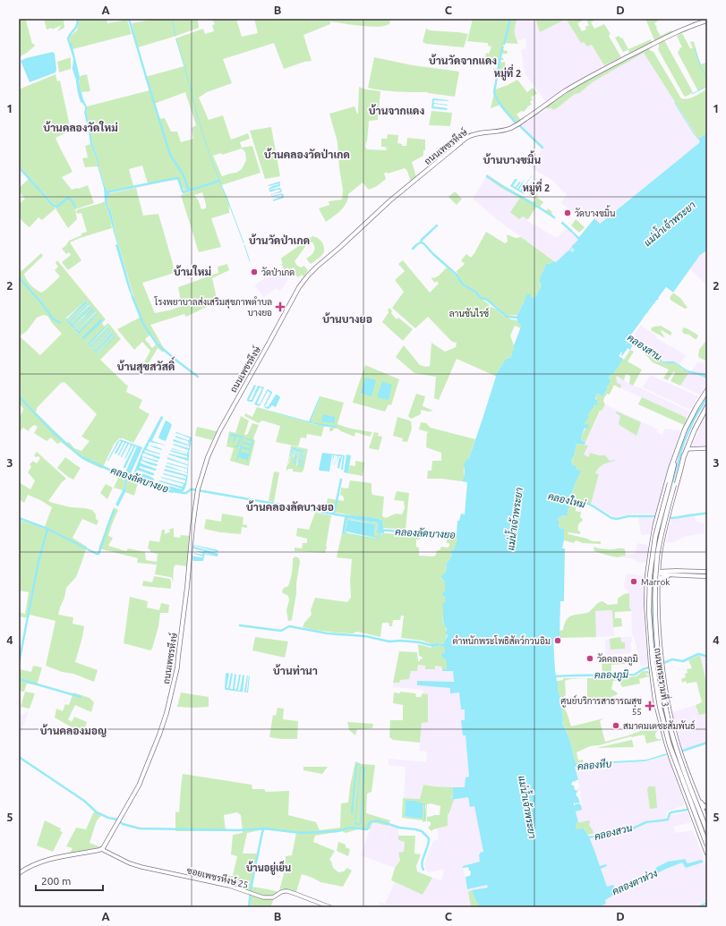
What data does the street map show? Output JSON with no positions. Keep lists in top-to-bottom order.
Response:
{
  "streets": {
    "main road": ["ถนนเพชรหึงษ์", "ถนนพระรามที่ 3"],
    "street": ["ซอยเพชรหึงษ์ 25"]
  },
  "crossings": [
    ["ถนนเพชรหึงษ์", "ซอยเพชรหึงษ์ 25"]
  ],
  "districts": [
    "บ้านวัดจากแดง",
    "หมู่ที่ 2",
    "บ้านจากแดง",
    "บ้านคลองวัดใหม่",
    "บ้านคลองวัดป่าเกด",
    "บ้านบางขมิ้น",
    "หมู่ที่ 2",
    "บ้านวัดป่าเกด",
    "บ้านใหม่",
    "บ้านบางยอ",
    "บ้านสุขสวัสดิ์",
    "บ้านคลองลัดบางยอ",
    "บ้านท่านา",
    "บ้านคลองมอญ",
    "บ้านอยู่เย็น"
  ],
  "water": [
    "แม่น้ำเจ้าพระยา",
    "คลองสาน",
    "คลองลัดบางยอ",
    "คลองใหม่",
    "คลองภูมิ",
    "คลองหีบ",
    "คลองสวน",
    "คลองตาห่วง"
  ],
  "parks": ["ลานซันไรซ์"],
  "places": {
    "other": [
      "วัดบางขมิ้น",
      "วัดป่าเกด",
      "Marrok",
      "ตำหนักพระโพธิสัตว์กวนอิม",
      "วัดคลองภูมิ",
      "สมาคมเตชะสัมพันธ์"
    ],
    "health": ["โรงพยาบาลส่งเสริมสุขภาพตำบล บางยอ", "ศูนย์บริการสาธารณสุข 55"]
  },
  "scale_bar": "200 m",
  "grid": {
    "columns": [
      "A",
      "B",
      "C",
      "D"
    ],
    "rows": [
      "1",
      "2",
      "3",
      "4",
      "5"
    ]
  }
}
